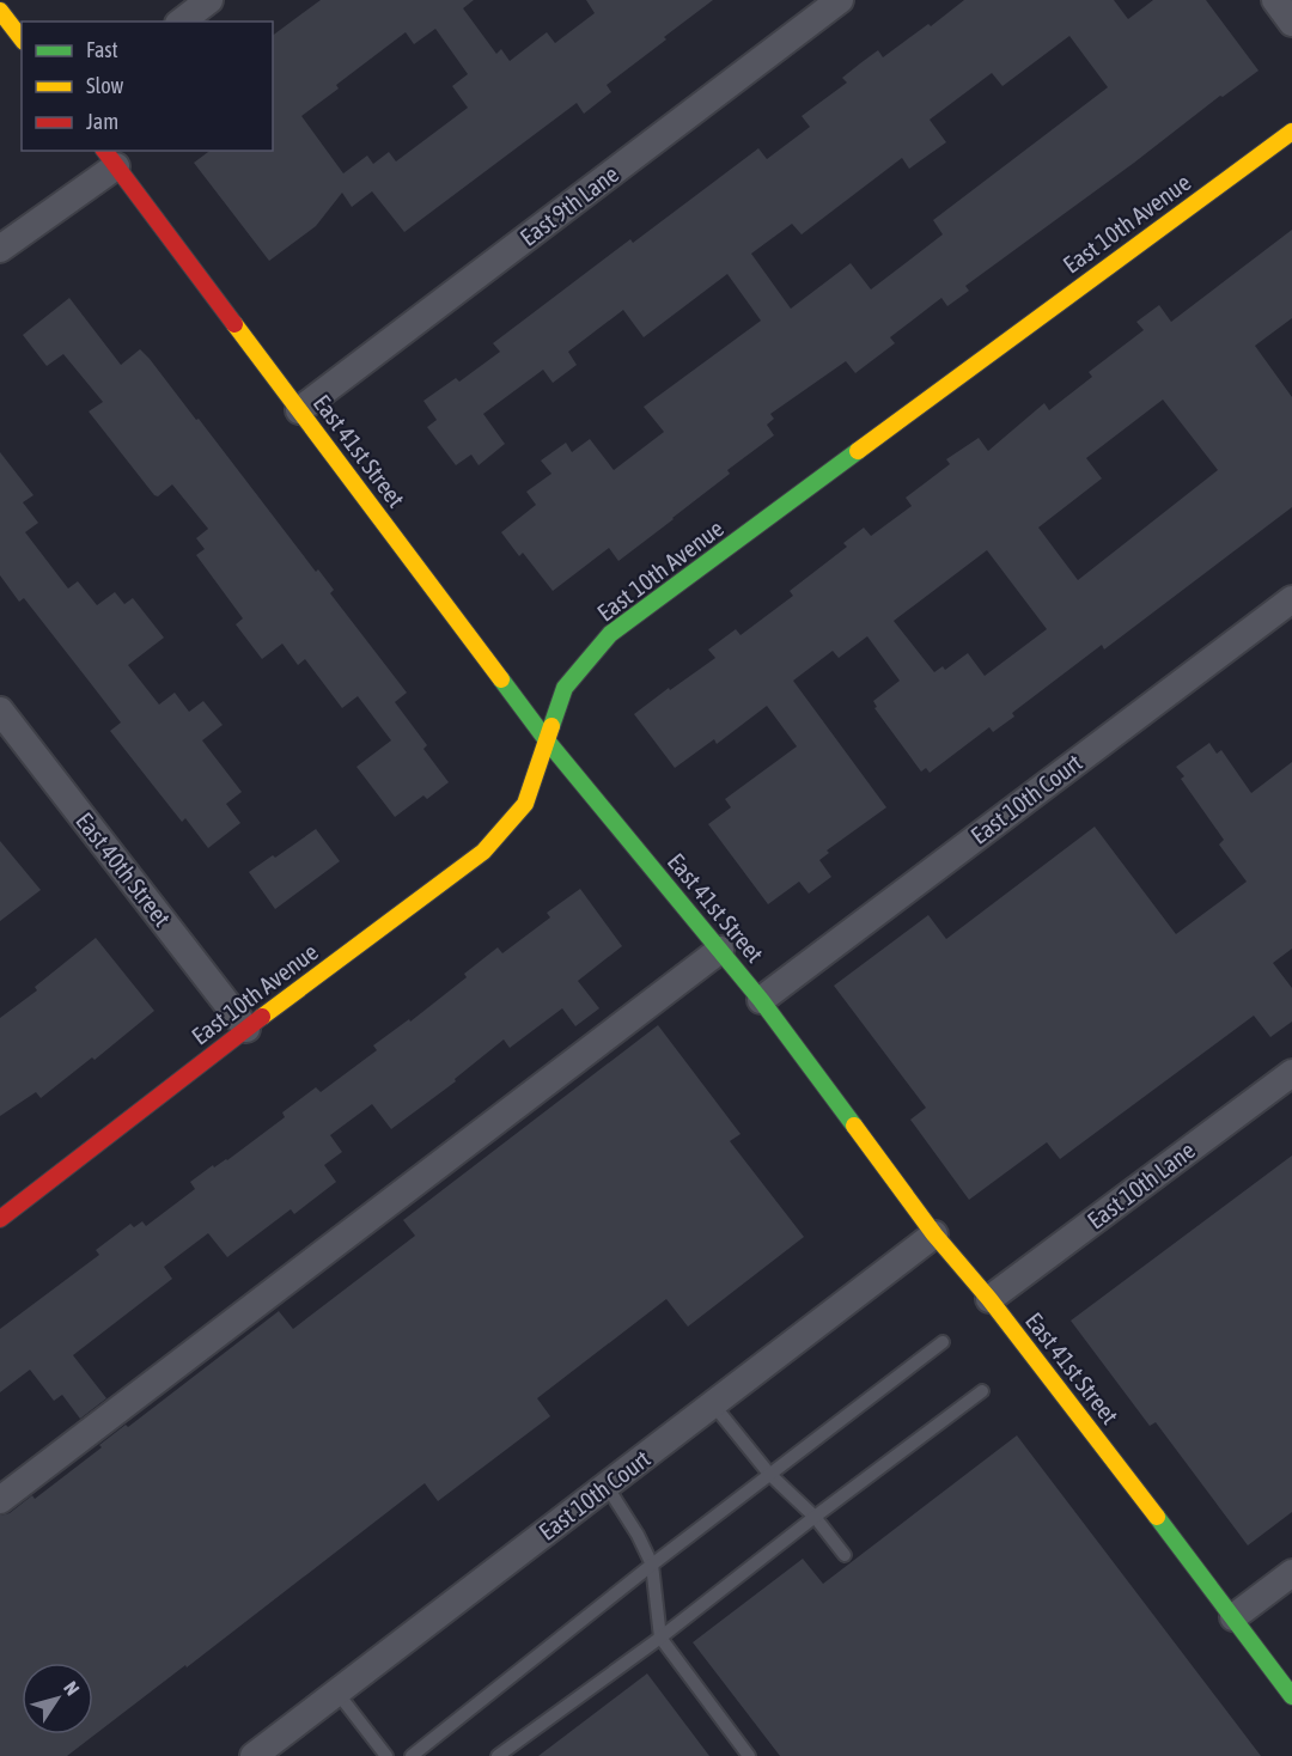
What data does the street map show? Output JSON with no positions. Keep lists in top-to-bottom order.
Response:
{
  "streets": {
    "street": [
      "East 9th Lane",
      "East 10th Avenue",
      "East 41st Street",
      "East 10th Court",
      "East 40th Street",
      "East 10th Lane"
    ]
  },
  "crossings": [
    ["East 9th Lane", "East 41st Street"],
    ["East 10th Avenue", "East 41st Street"],
    ["East 10th Avenue", "East 40th Street"],
    ["East 41st Street", "East 10th Court"],
    ["East 41st Street", "East 10th Lane"]
  ],
  "legend": ["Fast", "Slow", "Jam"],
  "north": "top right"
}
